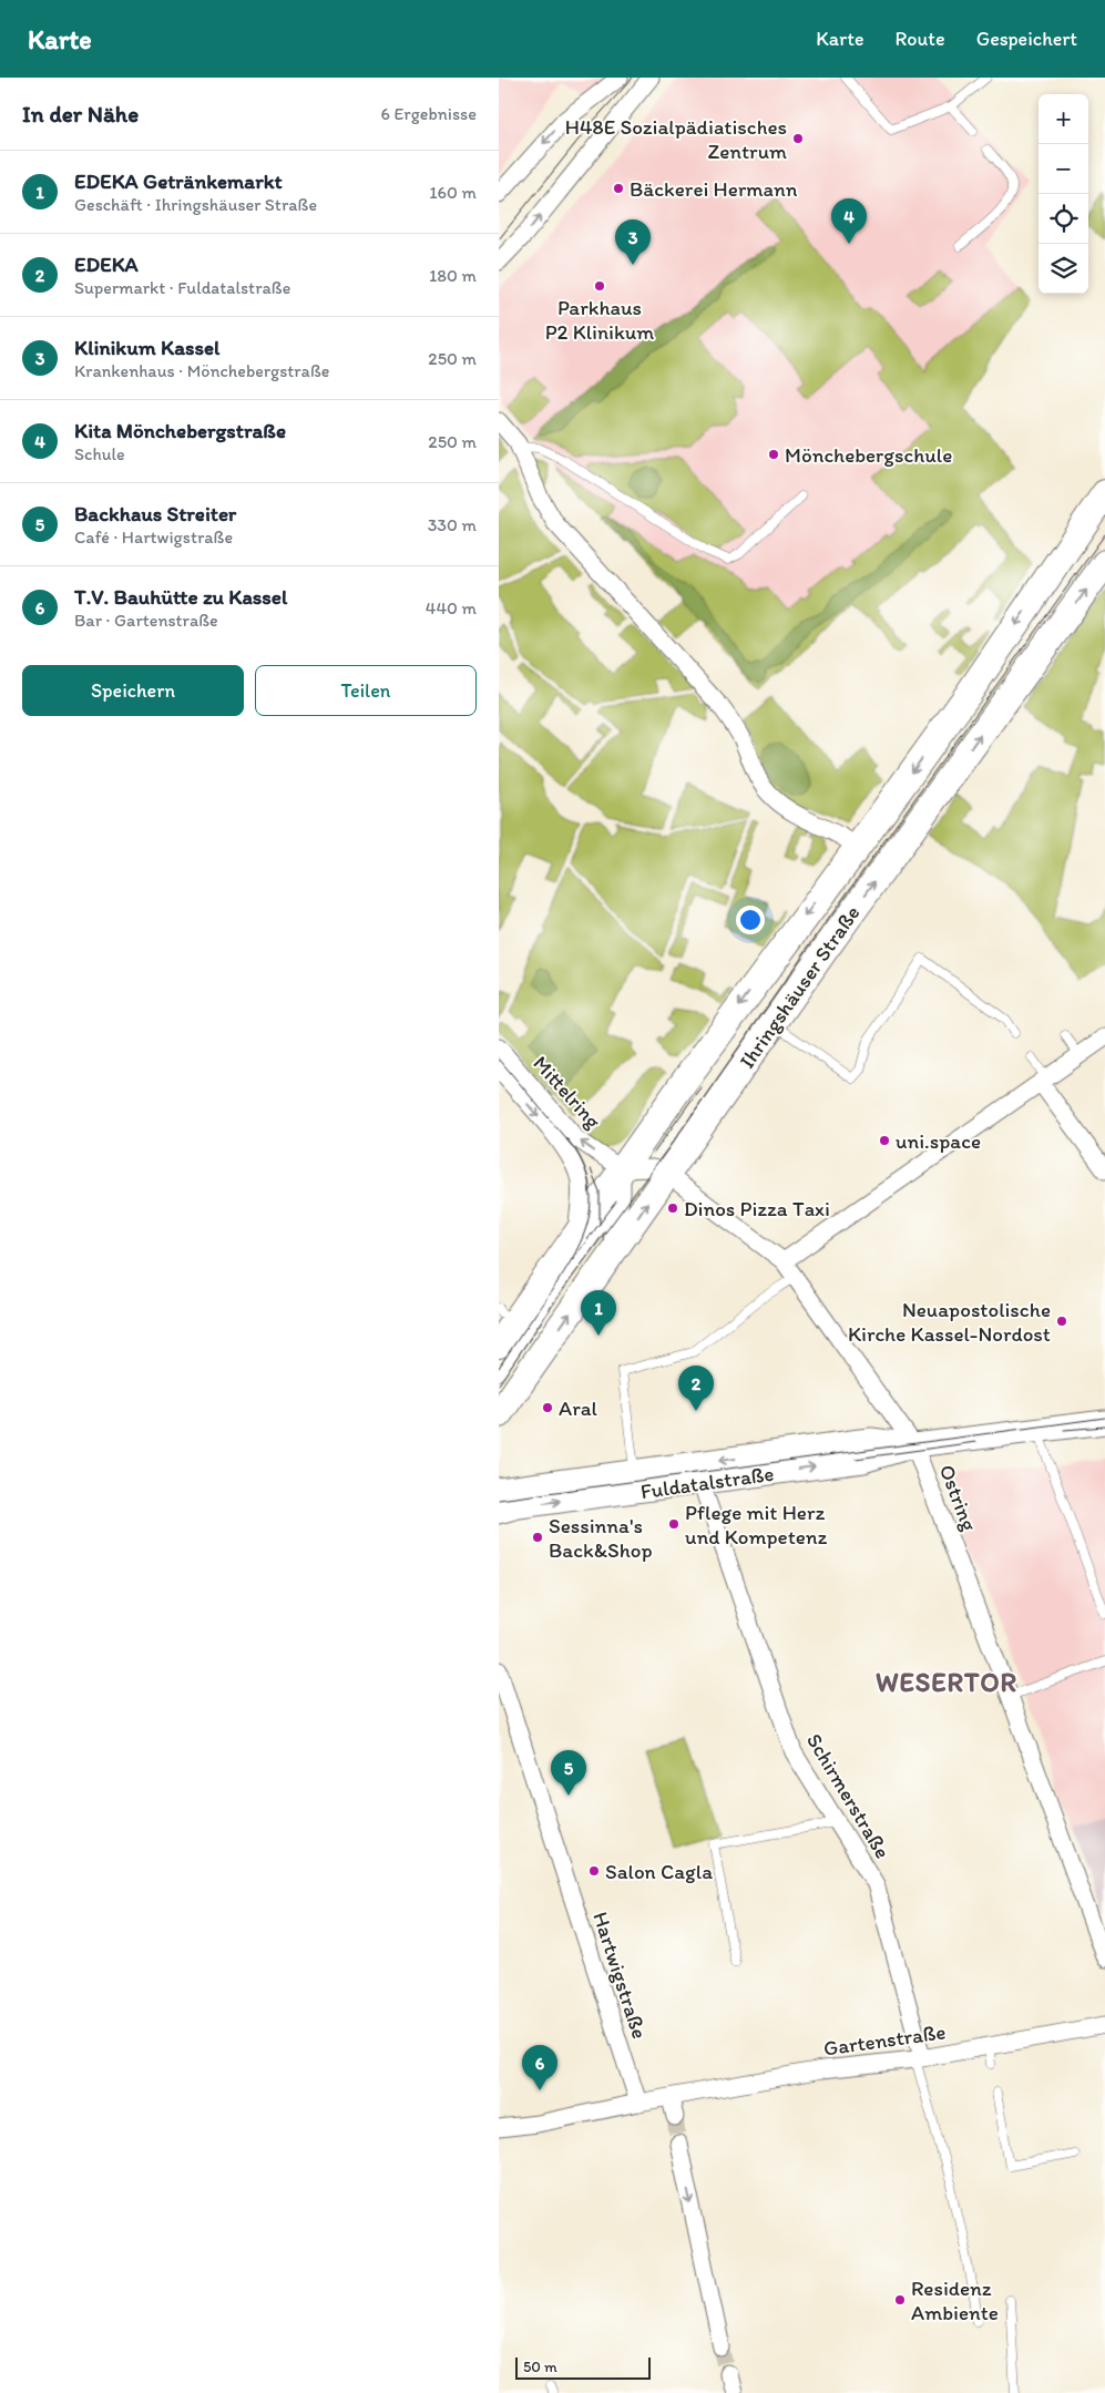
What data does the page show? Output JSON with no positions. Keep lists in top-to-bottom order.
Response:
{
  "streets": {
    "main road": ["Ihringshäuser Straße", "Fuldatalstraße"],
    "street": [
      "Mittelring",
      "Ostring",
      "Schirmerstraße",
      "Hartwigstraße",
      "Gartenstraße"
    ]
  },
  "crossings": [
    ["Ihringshäuser Straße", "Mittelring"],
    ["Ihringshäuser Straße", "Ostring"],
    ["Mittelring", "Ostring"],
    ["Fuldatalstraße", "Ostring"],
    ["Fuldatalstraße", "Schirmerstraße"],
    ["Schirmerstraße", "Gartenstraße"],
    ["Hartwigstraße", "Gartenstraße"]
  ],
  "districts": ["WESERTOR"],
  "places": [
    "H48E Sozialpädiatisches Zentrum",
    "Bäckerei Hermann",
    "Parkhaus P2 Klinikum",
    "Mönchebergschule",
    "uni.space",
    "Dinos Pizza Taxi",
    "Neuapostolische Kirche Kassel-Nordost",
    "Aral",
    "Pflege mit Herz und Kompetenz",
    "Sessinna's Back&Shop",
    "Salon Cagla",
    "Residenz Ambiente"
  ],
  "scale_bar": "50 m",
  "page": {
    "header": "Karte",
    "nav": ["Karte", "Route", "Gespeichert"],
    "heading": ["In der Nähe", "6 Ergebnisse"],
    "map_buttons": ["+", "−"],
    "list": [
      {
        "mark": "1",
        "name": "EDEKA Getränkemarkt",
        "note": "Geschäft · Ihringshäuser Straße",
        "value": "160 m"
      },
      {
        "mark": "2",
        "name": "EDEKA",
        "note": "Supermarkt · Fuldatalstraße",
        "value": "180 m"
      },
      {
        "mark": "3",
        "name": "Klinikum Kassel",
        "note": "Krankenhaus · Mönchebergstraße",
        "value": "250 m"
      },
      {
        "mark": "4",
        "name": "Kita Mönchebergstraße",
        "note": "Schule",
        "value": "250 m"
      },
      {
        "mark": "5",
        "name": "Backhaus Streiter",
        "note": "Café · Hartwigstraße",
        "value": "330 m"
      },
      {
        "mark": "6",
        "name": "T.V. Bauhütte zu Kassel",
        "note": "Bar · Gartenstraße",
        "value": "440 m"
      }
    ],
    "pins": [
      "4",
      "3",
      "1",
      "2",
      "5",
      "6"
    ],
    "buttons": ["Speichern", "Teilen"],
    "scale": "50 m"
  }
}
